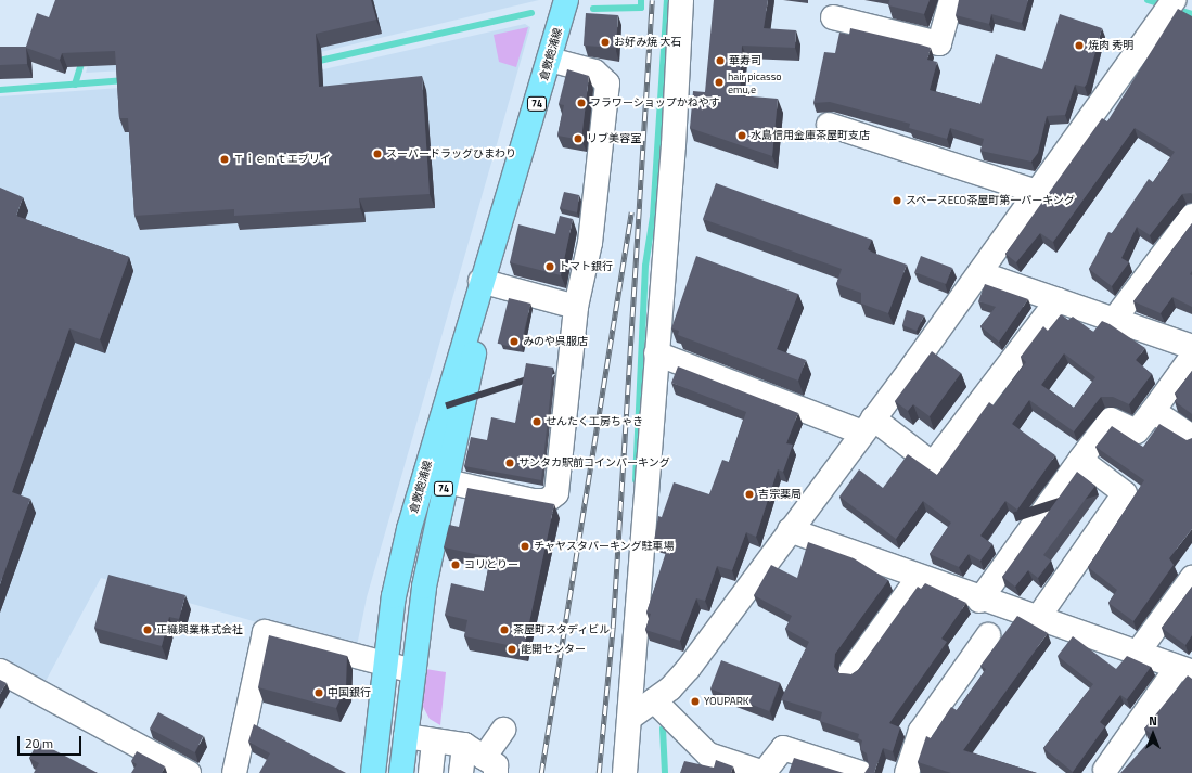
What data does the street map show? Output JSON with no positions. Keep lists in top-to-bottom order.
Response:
{
  "streets": {
    "main road": ["倉敷飽浦線", "74"]
  },
  "places": [
    "お好み焼 大石",
    "焼肉 秀明",
    "華寿司",
    "hair picasso emu,e",
    "フラワーショップかねやす",
    "水島信用金庫茶屋町支店",
    "リブ美容室",
    "スーパードラッグひまわり",
    "Ｔｉｅｎｔエブリイ",
    "スペースECO茶屋町第一パーキング",
    "トマト銀行",
    "みのや呉服店",
    "せんたく工房ちゃき",
    "サンタカ駅前コインパーキング",
    "吉宗薬局",
    "チャヤスタパーキング駐車場",
    "コリとりー",
    "正織興業株式会社",
    "茶屋町スタディビル",
    "能開センター",
    "中国銀行",
    "YOUPARK"
  ],
  "scale_bar": "20 m",
  "north": "top"
}
